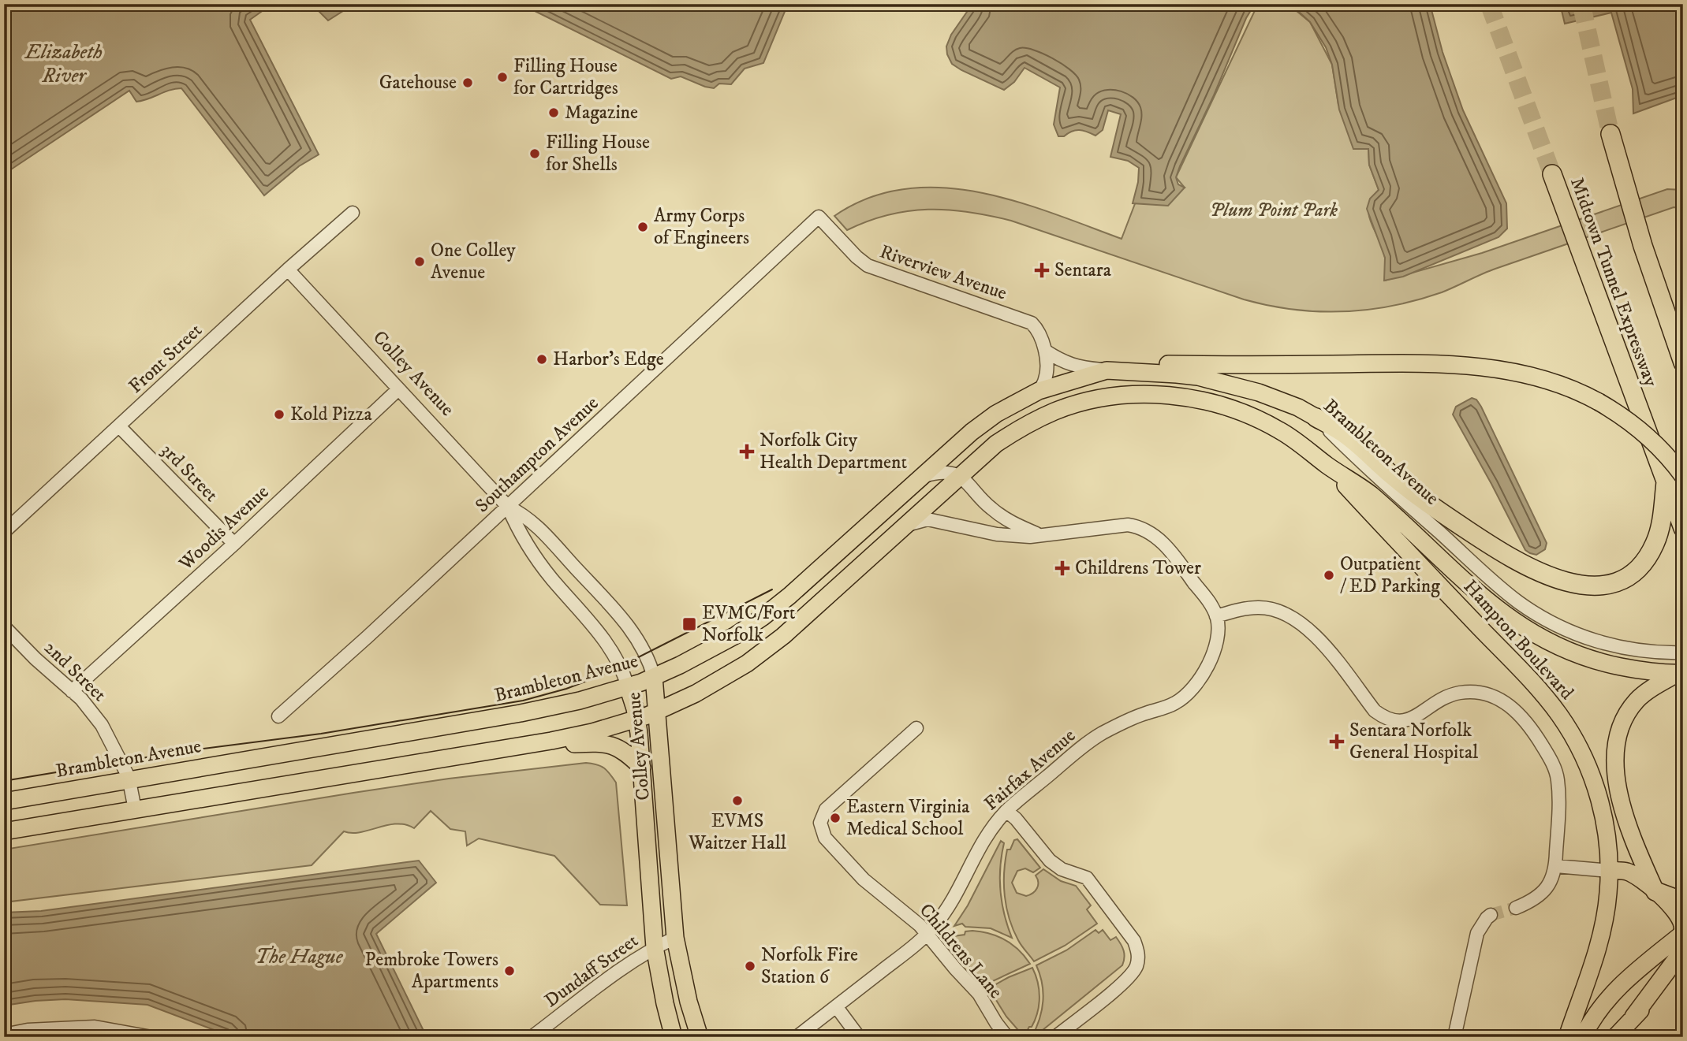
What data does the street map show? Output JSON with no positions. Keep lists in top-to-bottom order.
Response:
{
  "streets": {
    "highway": ["Midtown Tunnel Expressway"],
    "main road": ["Colley Avenue", "Brambleton Avenue", "Hampton Boulevard"],
    "street": [
      "Riverview Avenue",
      "Front Street",
      "Southampton Avenue",
      "3rd Street",
      "Woodis Avenue",
      "2nd Street",
      "Fairfax Avenue",
      "Childrens Lane",
      "Dundaff Street"
    ]
  },
  "crossings": [
    ["Riverview Avenue", "Brambleton Avenue"],
    ["Riverview Avenue", "Southampton Avenue"],
    ["Front Street", "Colley Avenue"],
    ["Front Street", "3rd Street"],
    ["Colley Avenue", "Brambleton Avenue"],
    ["Colley Avenue", "Southampton Avenue"],
    ["Colley Avenue", "Woodis Avenue"],
    ["Colley Avenue", "Dundaff Street"],
    ["Brambleton Avenue", "Hampton Boulevard"],
    ["Brambleton Avenue", "2nd Street"],
    ["3rd Street", "Woodis Avenue"],
    ["Woodis Avenue", "2nd Street"],
    ["Fairfax Avenue", "Childrens Lane"]
  ],
  "water": ["Elizabeth River", "The Hague"],
  "parks": ["Plum Point Park"],
  "places": {
    "other": [
      "Filling House for Cartridges",
      "Gatehouse",
      "Magazine",
      "Filling House for Shells",
      "Army Corps of Engineers",
      "One Colley Avenue",
      "Harbor's Edge",
      "Kold Pizza",
      "Outpatient / ED Parking",
      "EVMS Waitzer Hall",
      "Eastern Virginia Medical School",
      "Norfolk Fire Station 6",
      "Pembroke Towers Apartments"
    ],
    "health": [
      "Sentara",
      "Norfolk City Health Department",
      "Childrens Tower",
      "Sentara Norfolk General Hospital"
    ],
    "transit": ["EVMC/Fort Norfolk"]
  }
}
